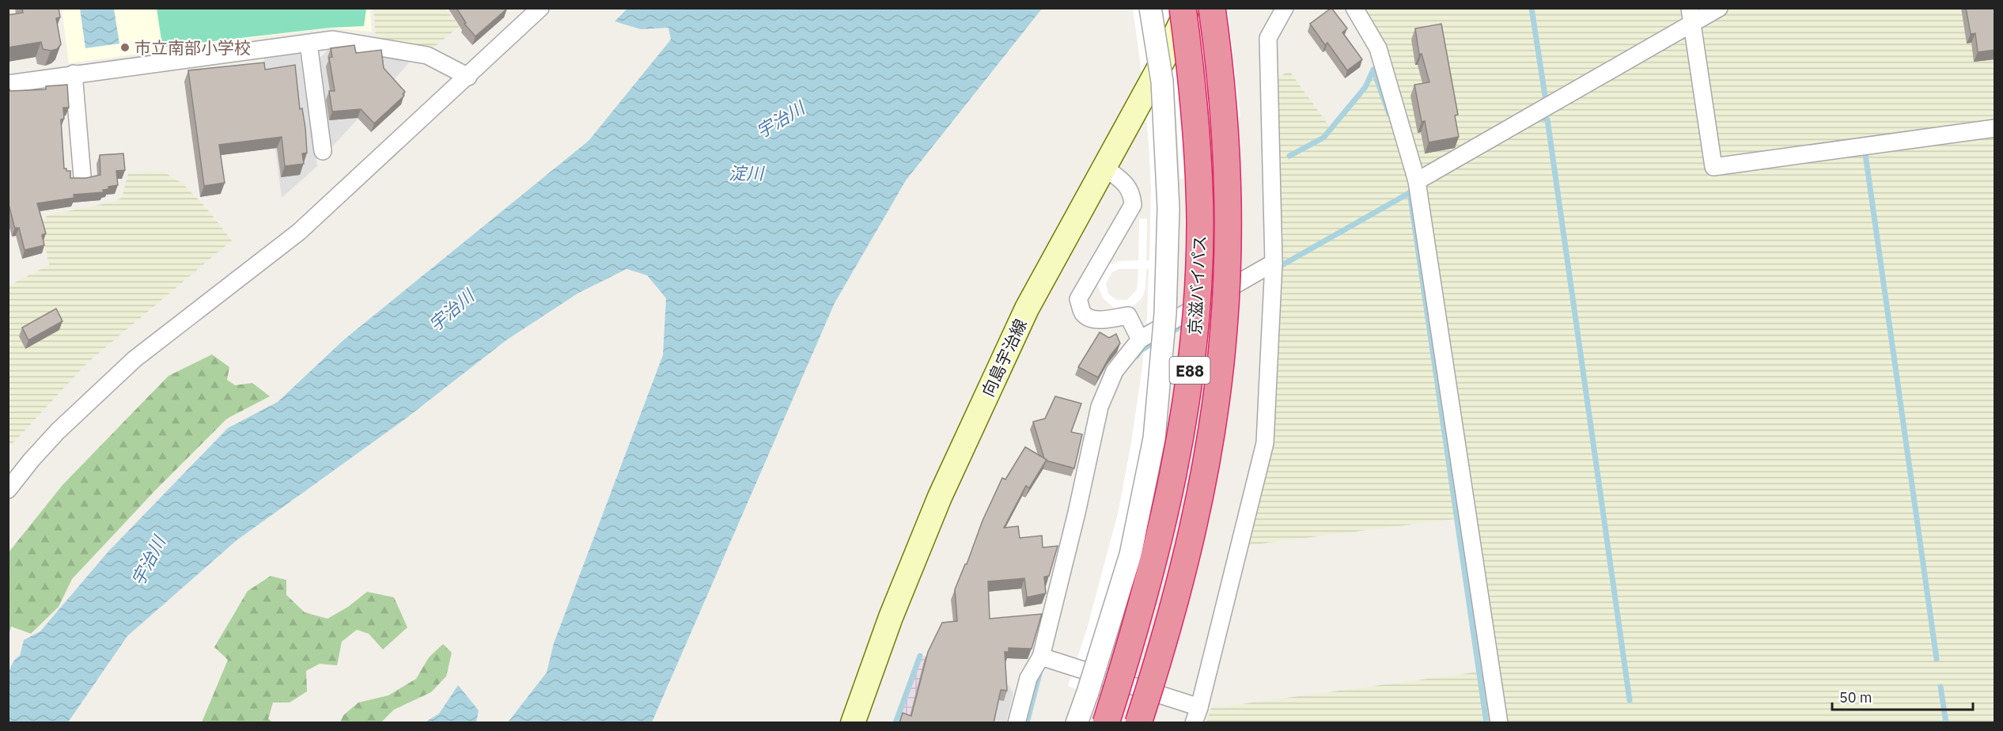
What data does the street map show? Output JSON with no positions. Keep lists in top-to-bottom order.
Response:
{
  "streets": {
    "highway": ["京滋バイパス", "E88"],
    "main road": ["向島宇治線"]
  },
  "water": ["宇治川", "淀川"],
  "places": ["市立南部小学校"],
  "scale_bar": "50 m"
}
